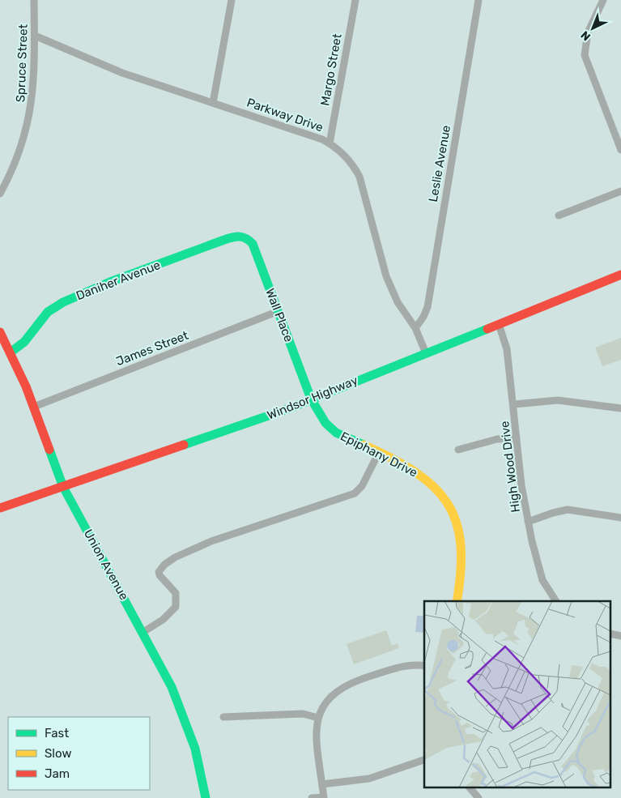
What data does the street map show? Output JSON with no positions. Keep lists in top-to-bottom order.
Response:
{
  "streets": {
    "street": [
      "Spruce Street",
      "Margo Street",
      "Parkway Drive",
      "Leslie Avenue",
      "Daniher Avenue",
      "Wall Place",
      "James Street",
      "Windsor Highway",
      "Epiphany Drive",
      "High Wood Drive",
      "Union Avenue"
    ]
  },
  "crossings": [
    ["Spruce Street", "Parkway Drive"],
    ["Margo Street", "Parkway Drive"],
    ["Parkway Drive", "Leslie Avenue"],
    ["Parkway Drive", "Windsor Highway"],
    ["Daniher Avenue", "Wall Place"],
    ["Daniher Avenue", "Union Avenue"],
    ["Wall Place", "James Street"],
    ["Wall Place", "Windsor Highway"],
    ["Wall Place", "Epiphany Drive"],
    ["James Street", "Union Avenue"],
    ["Windsor Highway", "Epiphany Drive"],
    ["Windsor Highway", "High Wood Drive"],
    ["Windsor Highway", "Union Avenue"]
  ],
  "legend": ["Fast", "Slow", "Jam"],
  "north": "bottom left"
}
